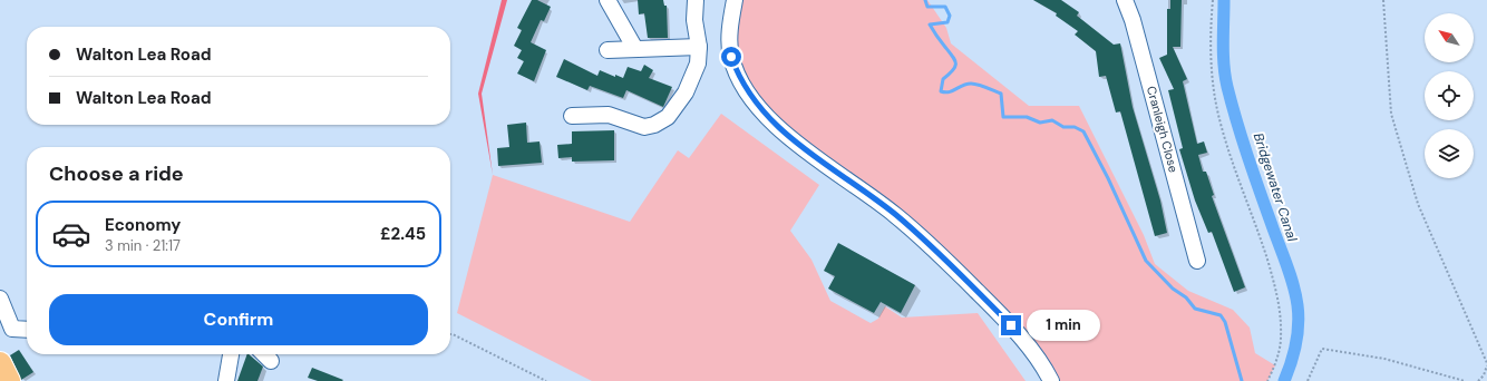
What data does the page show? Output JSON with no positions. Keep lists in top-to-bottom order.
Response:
{
  "streets": {
    "street": ["Cranleigh Close"]
  },
  "water": ["Bridgewater Canal"],
  "north": "top left",
  "page": {
    "banner": ["Walton Lea Road", "Walton Lea Road"],
    "heading": "Choose a ride",
    "list": [
      {
        "name": "Economy",
        "note": "3 min · 21:17",
        "value": "£2.45"
      }
    ],
    "buttons": "Confirm",
    "bubble": "1 min"
  }
}
